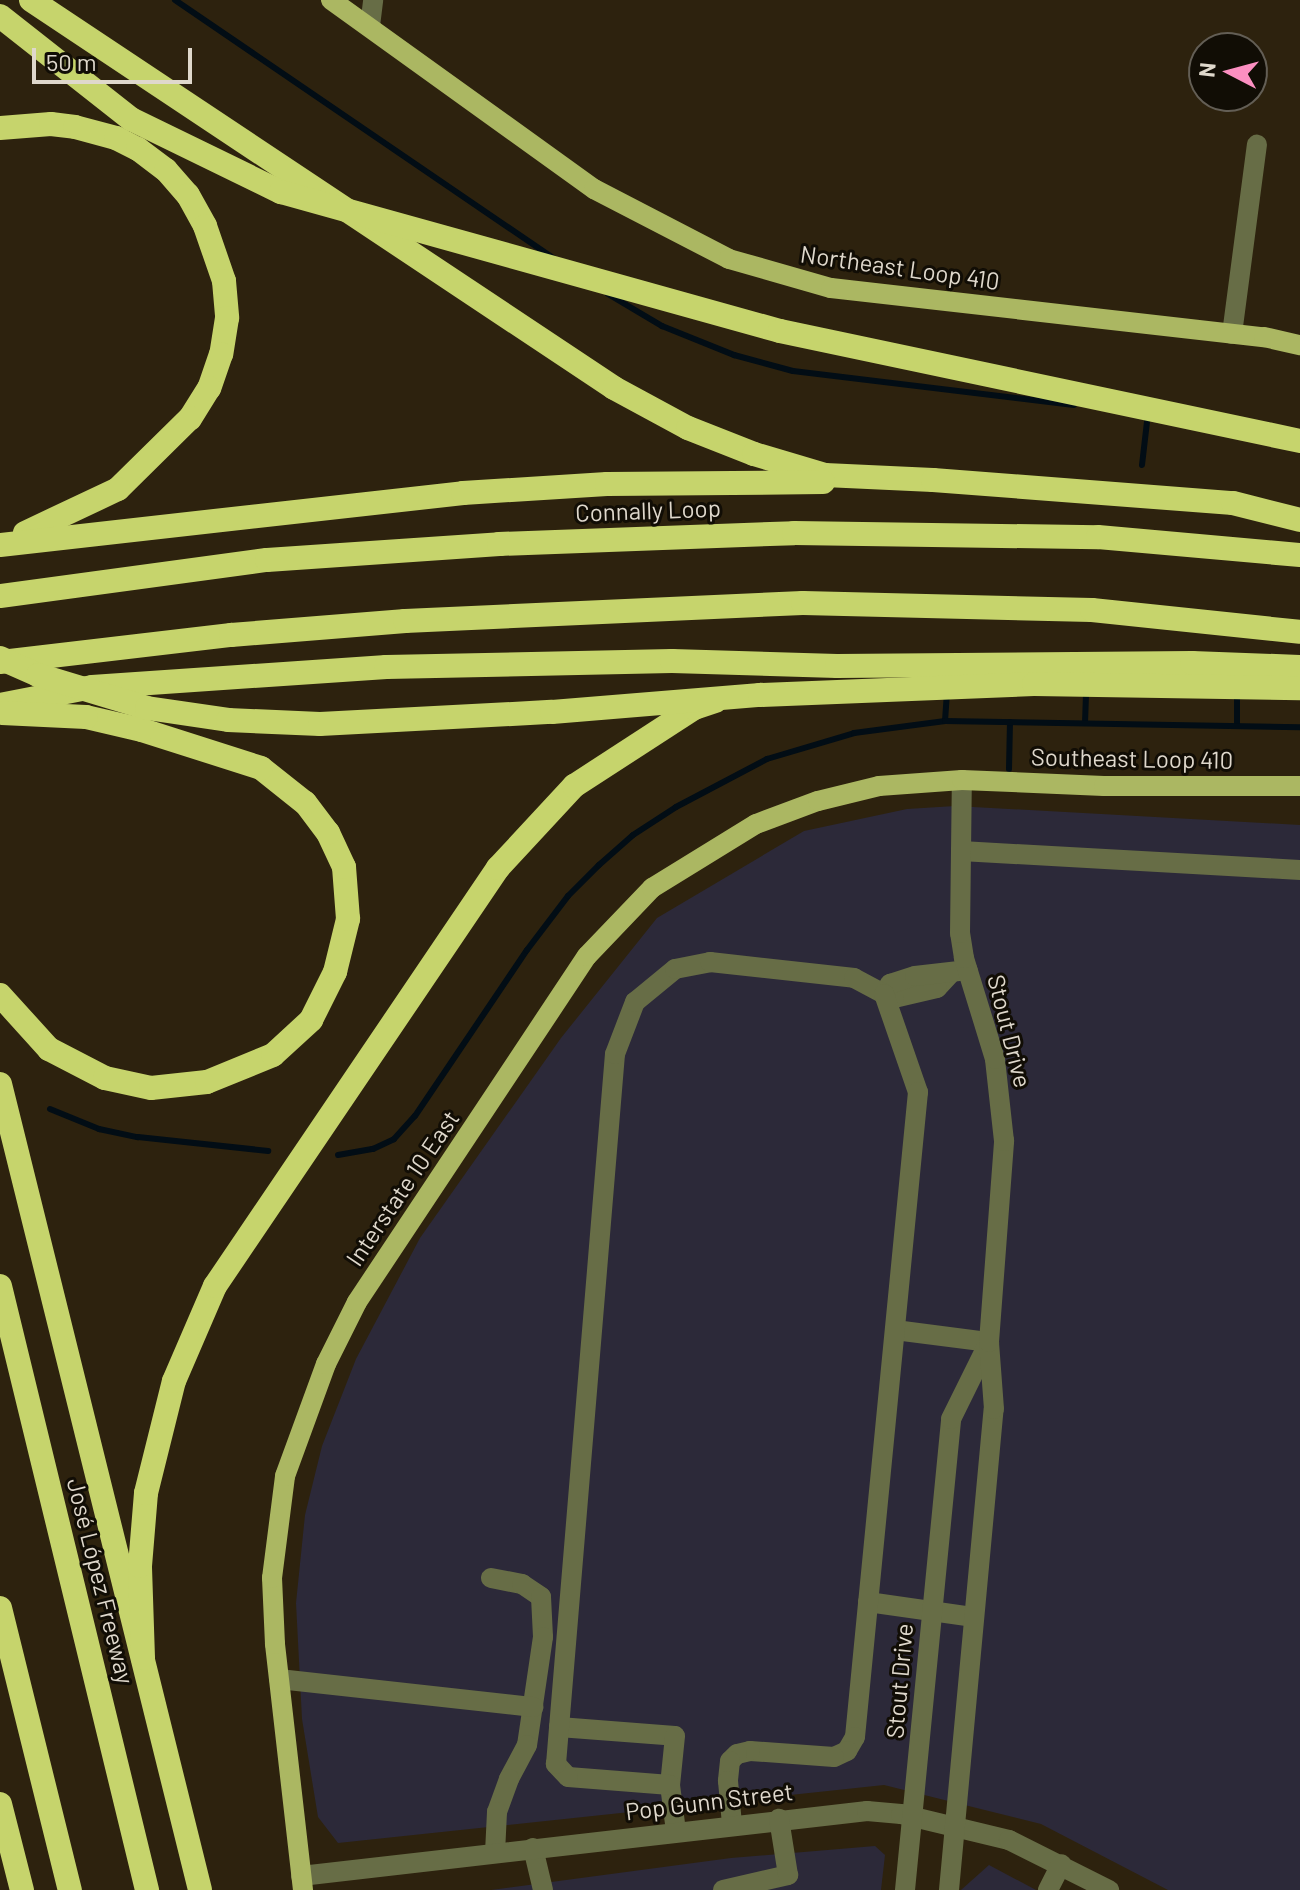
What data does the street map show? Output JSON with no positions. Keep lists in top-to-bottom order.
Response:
{
  "streets": {
    "highway": ["Connally Loop", "José López Freeway"],
    "main road": ["Northeast Loop 410", "Southeast Loop 410", "Interstate 10 East"],
    "street": ["Stout Drive", "Pop Gunn Street"]
  },
  "crossings": [
    ["Southeast Loop 410", "Stout Drive"],
    ["Southeast Loop 410", "Interstate 10 East"],
    ["Stout Drive", "Interstate 10 East"],
    ["Stout Drive", "Pop Gunn Street"],
    ["Interstate 10 East", "Pop Gunn Street"]
  ],
  "scale_bar": "50 m",
  "north": "left"
}
